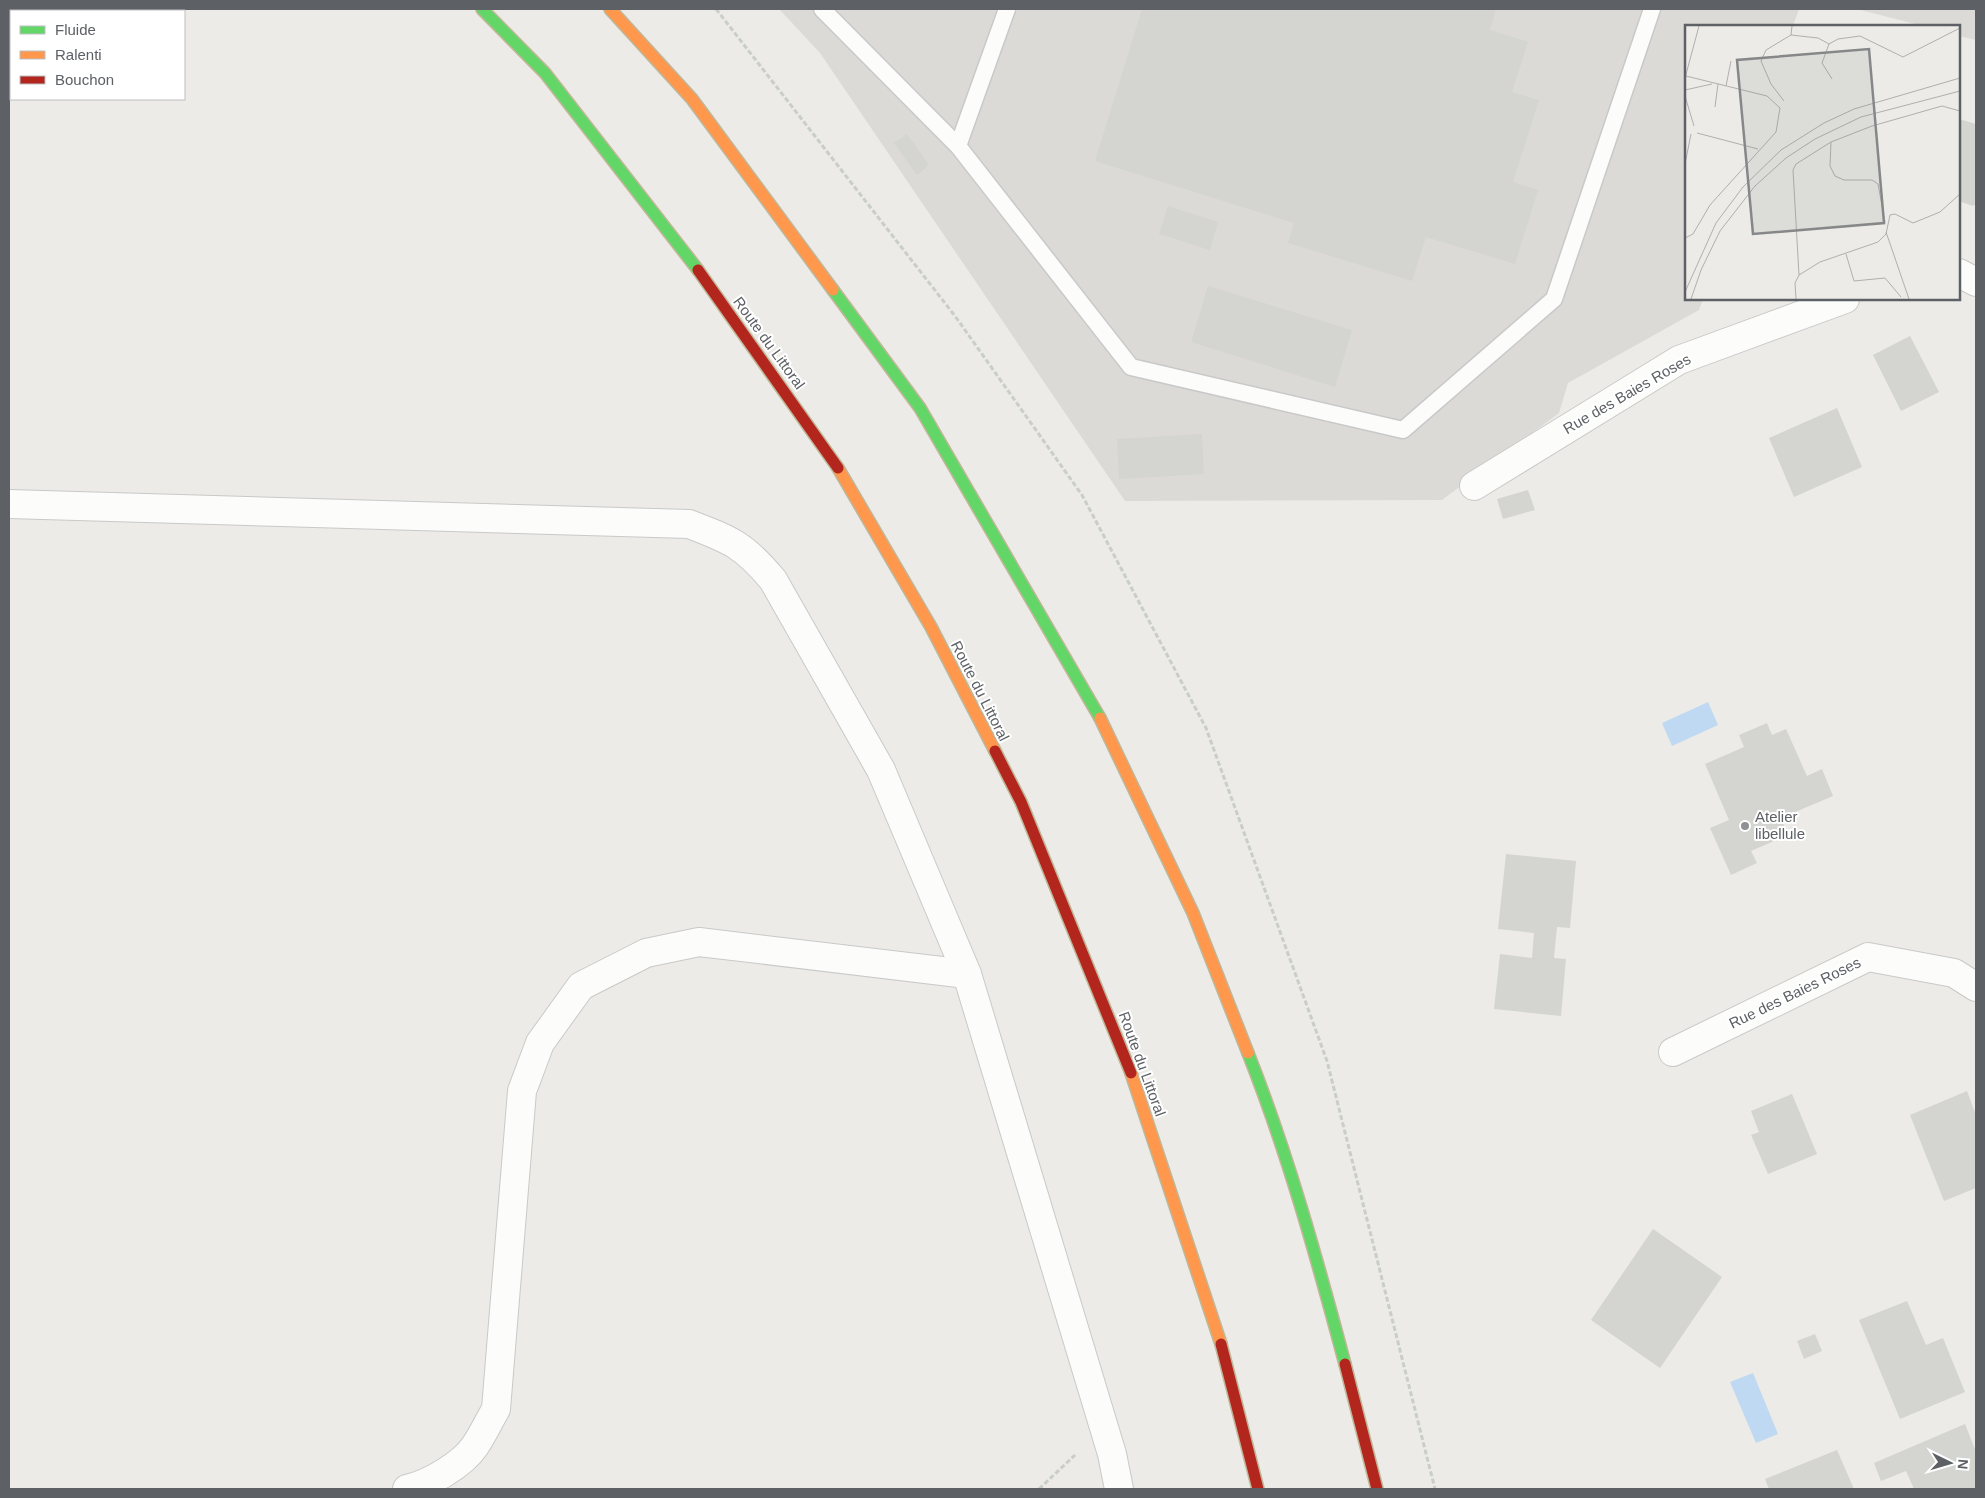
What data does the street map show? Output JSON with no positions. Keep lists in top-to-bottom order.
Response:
{
  "streets": {
    "highway": ["Route du Littoral"],
    "street": ["Rue des Baies Roses"]
  },
  "places": ["Atelier libellule"],
  "legend": ["Fluide", "Ralenti", "Bouchon"],
  "north": "right"
}
